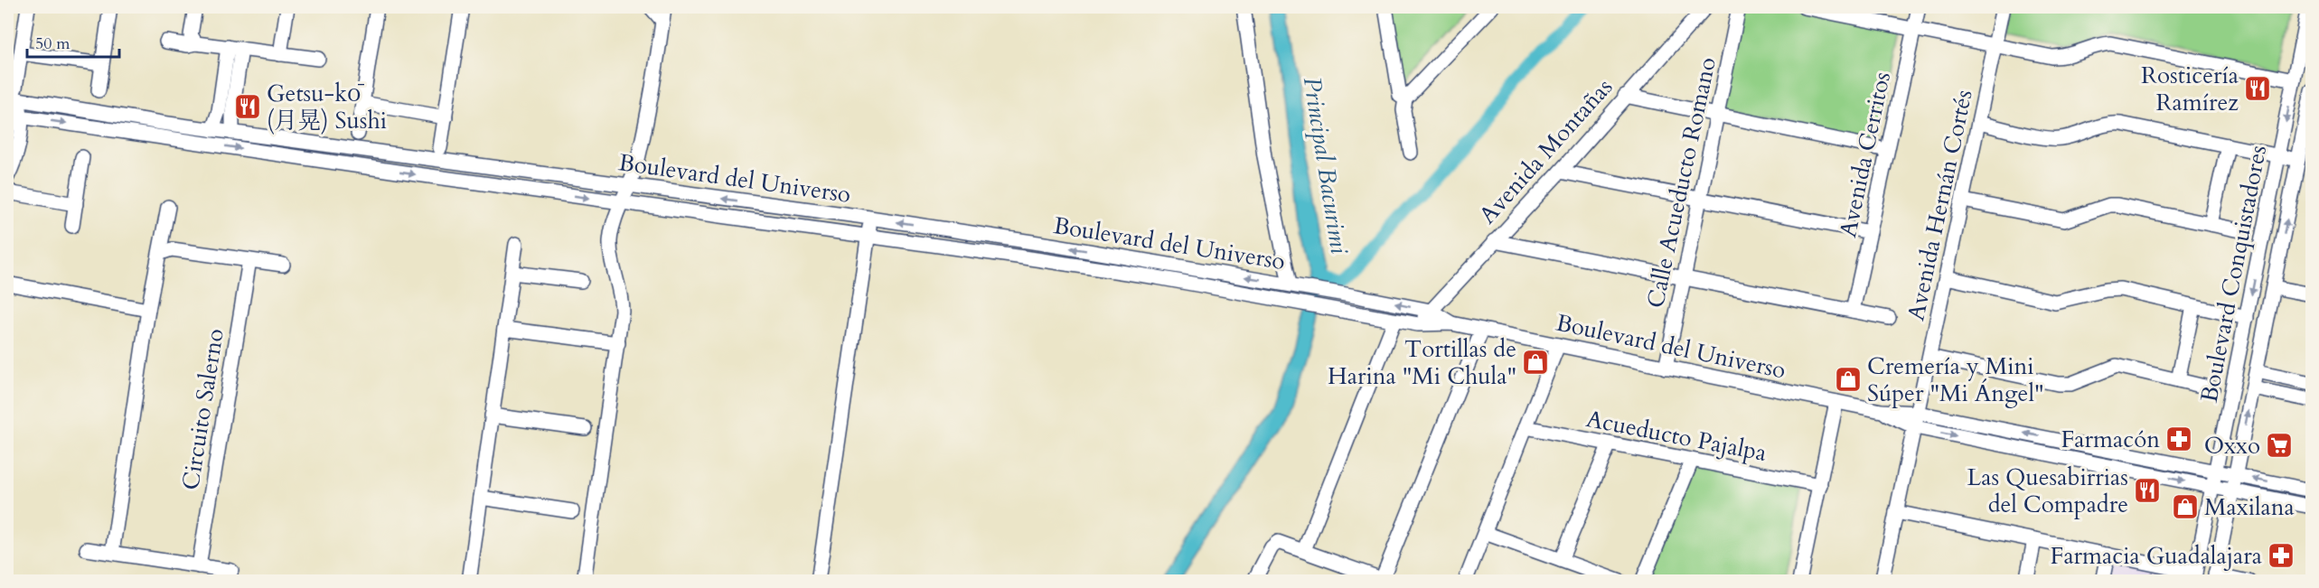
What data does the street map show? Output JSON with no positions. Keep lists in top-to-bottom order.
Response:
{
  "streets": {
    "street": [
      "Avenida Montañas",
      "Avenida Cerritos",
      "Boulevard del Universo",
      "Calle Acueducto Romano",
      "Avenida Hernán Cortés",
      "Boulevard Conquistadores",
      "Circuito Salerno",
      "Acueducto Pajalpa"
    ]
  },
  "crossings": [
    ["Avenida Montañas", "Boulevard del Universo"],
    ["Boulevard del Universo", "Calle Acueducto Romano"],
    ["Boulevard del Universo", "Avenida Hernán Cortés"],
    ["Boulevard del Universo", "Boulevard Conquistadores"]
  ],
  "water": ["Principal Bacurimi"],
  "places": {
    "restaurant": ["Rosticería Ramírez", "Getsu-kо̄ (月晃) Sushi", "Las Quesabirrias del Compadre"],
    "shop": ["Tortillas de Harina \"Mi Chula\"", "Cremería y Mini Súper \"Mi Ángel\"", "Maxilana"],
    "pharmacy": ["Farmacón", "Farmacia Guadalajara"],
    "supermarket": ["Oxxo"]
  },
  "scale_bar": "50 m"
}
